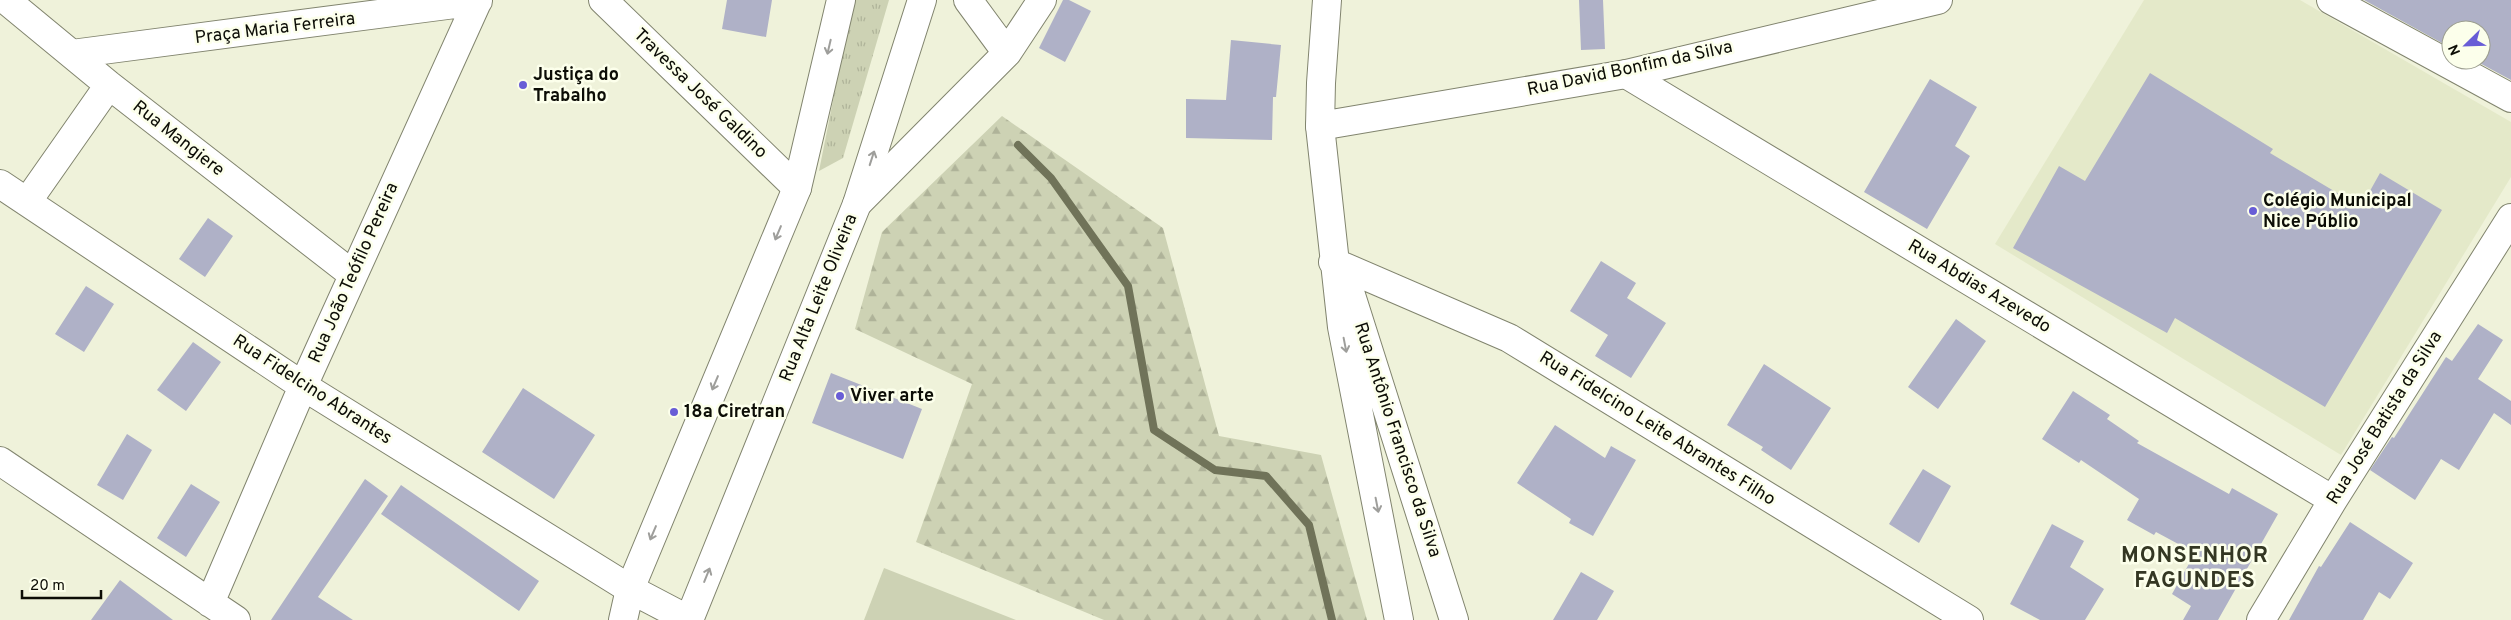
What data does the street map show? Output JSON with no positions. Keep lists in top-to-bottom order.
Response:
{
  "streets": {
    "street": [
      "Praça Maria Ferreira",
      "Rua David Bonfim da Silva",
      "Travessa José Galdino",
      "Rua Mangiere",
      "Rua João Teófilo Pereira",
      "Rua Abdias Azevedo",
      "Rua Alta Leite Oliveira",
      "Rua Fidelcino Abrantes",
      "Rua José Batista da Silva",
      "Rua Fidelcino Leite Abrantes Filho",
      "Rua Antônio Francisco da Silva"
    ]
  },
  "crossings": [
    ["Praça Maria Ferreira", "Rua Mangiere"],
    ["Praça Maria Ferreira", "Rua João Teófilo Pereira"],
    ["Rua David Bonfim da Silva", "Rua Abdias Azevedo"],
    ["Rua David Bonfim da Silva", "Rua Antônio Francisco da Silva"],
    ["Rua Mangiere", "Rua João Teófilo Pereira"],
    ["Rua João Teófilo Pereira", "Rua Fidelcino Abrantes"],
    ["Rua Abdias Azevedo", "Rua José Batista da Silva"],
    ["Rua Alta Leite Oliveira", "Rua Fidelcino Abrantes"],
    ["Rua Fidelcino Leite Abrantes Filho", "Rua Antônio Francisco da Silva"]
  ],
  "districts": ["MONSENHOR FAGUNDES"],
  "places": [
    "Justiça do Trabalho",
    "Colégio Municipal Nice Públio",
    "Viver arte",
    "18a Ciretran"
  ],
  "scale_bar": "20 m",
  "north": "bottom left"
}
